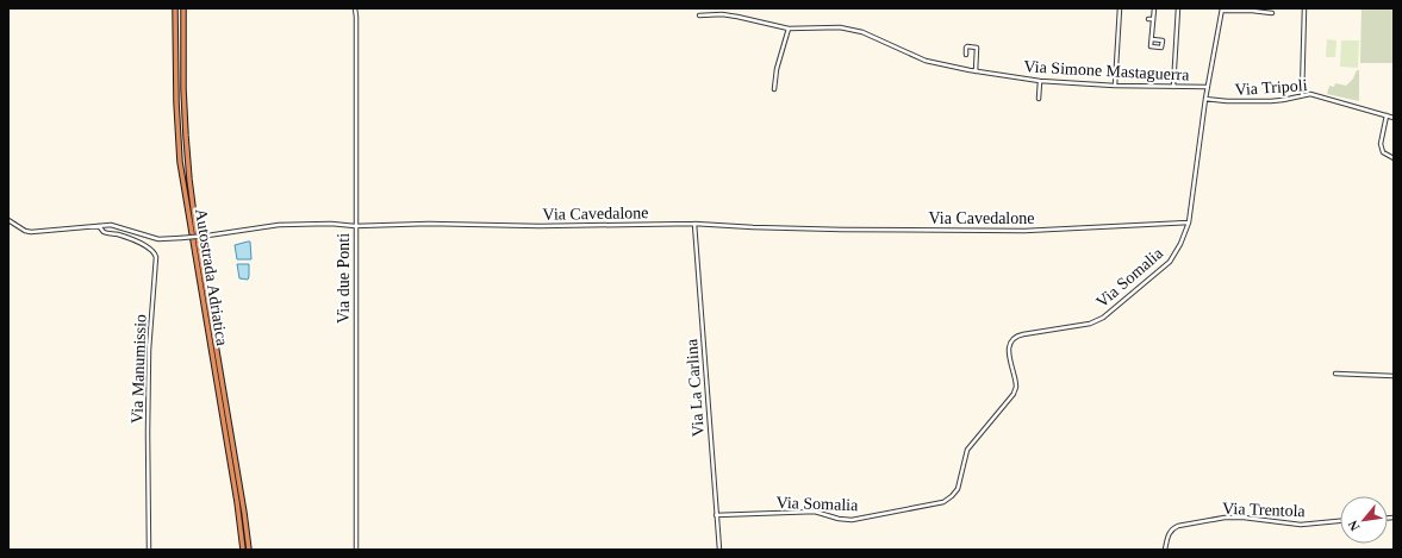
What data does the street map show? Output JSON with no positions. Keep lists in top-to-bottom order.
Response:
{
  "streets": {
    "highway": ["Autostrada Adriatica"],
    "street": [
      "Via Simone Mastaguerra",
      "Via Tripoli",
      "Via Cavedalone",
      "Via Somalia",
      "Via due Ponti",
      "Via Manumissio",
      "Via La Carlina",
      "Via Trentola"
    ]
  },
  "crossings": [
    ["Via Simone Mastaguerra", "Via Somalia"],
    ["Via Tripoli", "Via Somalia"],
    ["Via Cavedalone", "Via Somalia"],
    ["Via Cavedalone", "Via due Ponti"],
    ["Via Cavedalone", "Via Manumissio"],
    ["Via Cavedalone", "Via La Carlina"],
    ["Via Somalia", "Via La Carlina"]
  ],
  "north": "bottom left"
}
